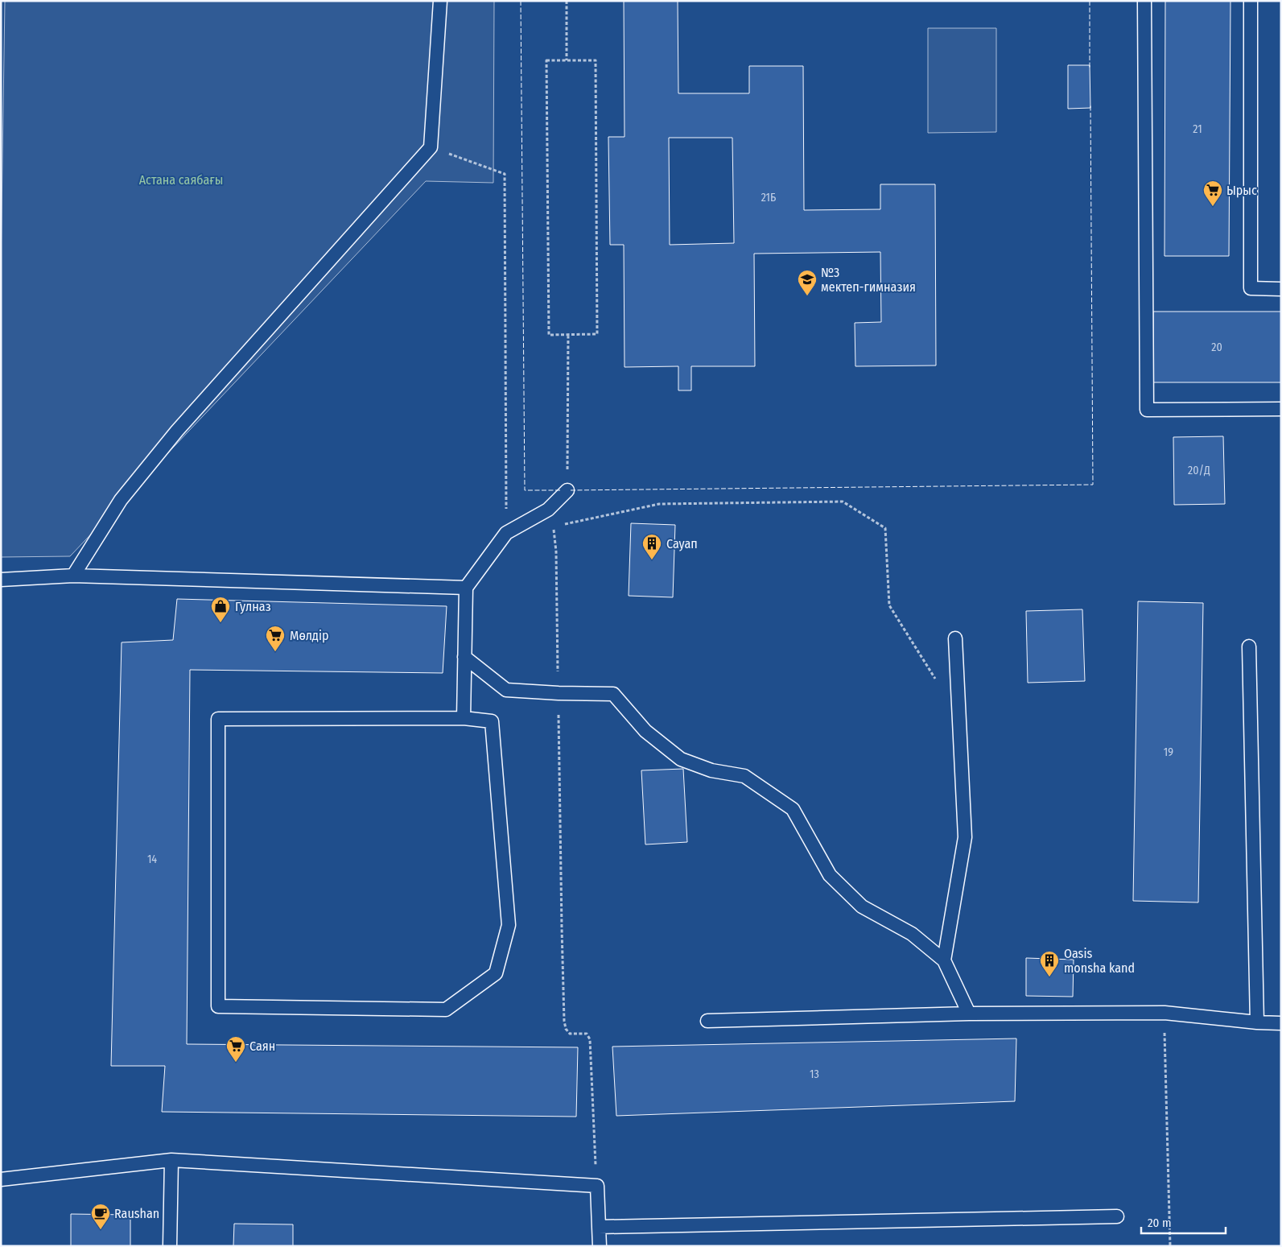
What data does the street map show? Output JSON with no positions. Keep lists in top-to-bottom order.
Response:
{
  "parks": ["Астана саябағы"],
  "places": {
    "supermarket": ["Ырыс", "Мөлдір", "Саян"],
    "school or university": ["№3 мектеп-гимназия"],
    "building": ["Сауап", "Oasis monsha kand"],
    "shop": ["Гулназ"],
    "cafe": ["Raushan"]
  },
  "house_numbers": [
    "21",
    "21Б",
    "20",
    "20/Д",
    "19",
    "14",
    "13"
  ],
  "scale_bar": "20 m"
}
